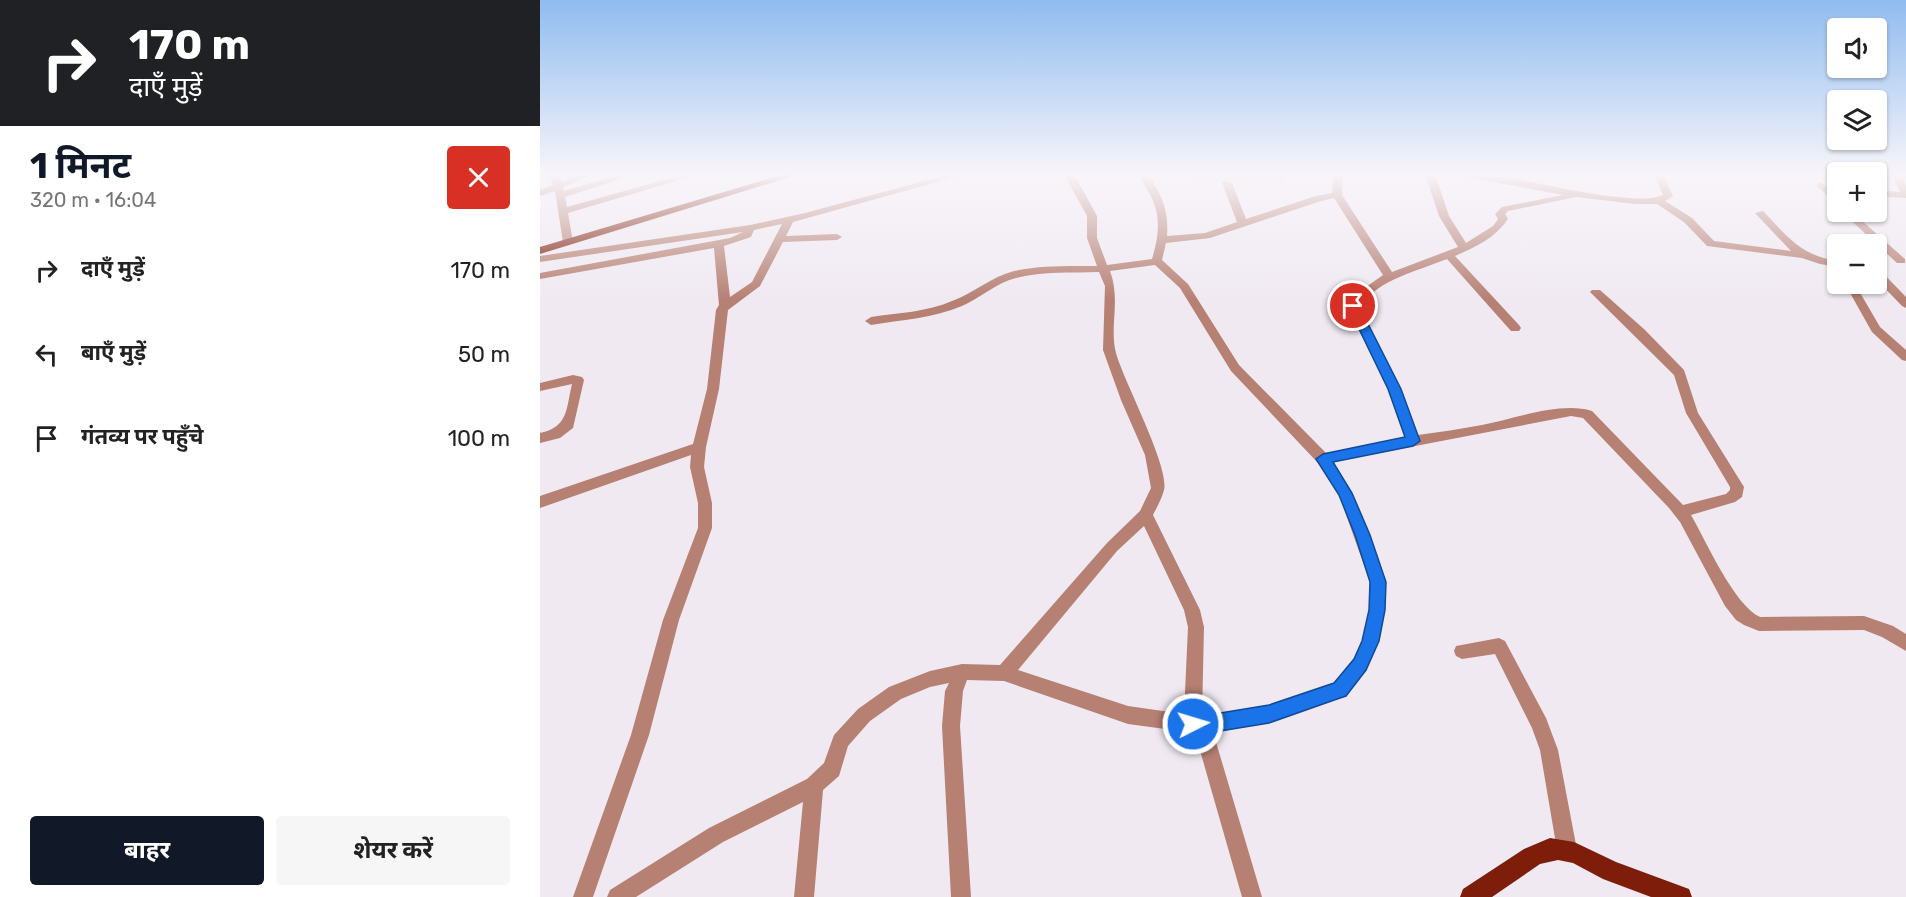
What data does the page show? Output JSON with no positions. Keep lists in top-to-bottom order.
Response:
{
  "page": {
    "turn": ["170 m", "दाएँ मुड़ें"],
    "map_buttons": ["+", "−"],
    "heading": ["1 मिनट", "320 m · 16:04"],
    "list": [
      {
        "name": "दाएँ मुड़ें",
        "value": "170 m"
      },
      {
        "name": "बाएँ मुड़ें",
        "value": "50 m"
      },
      {
        "name": "गंतव्य पर पहुँचे",
        "value": "100 m"
      }
    ],
    "buttons": ["बाहर", "शेयर करें"]
  }
}
